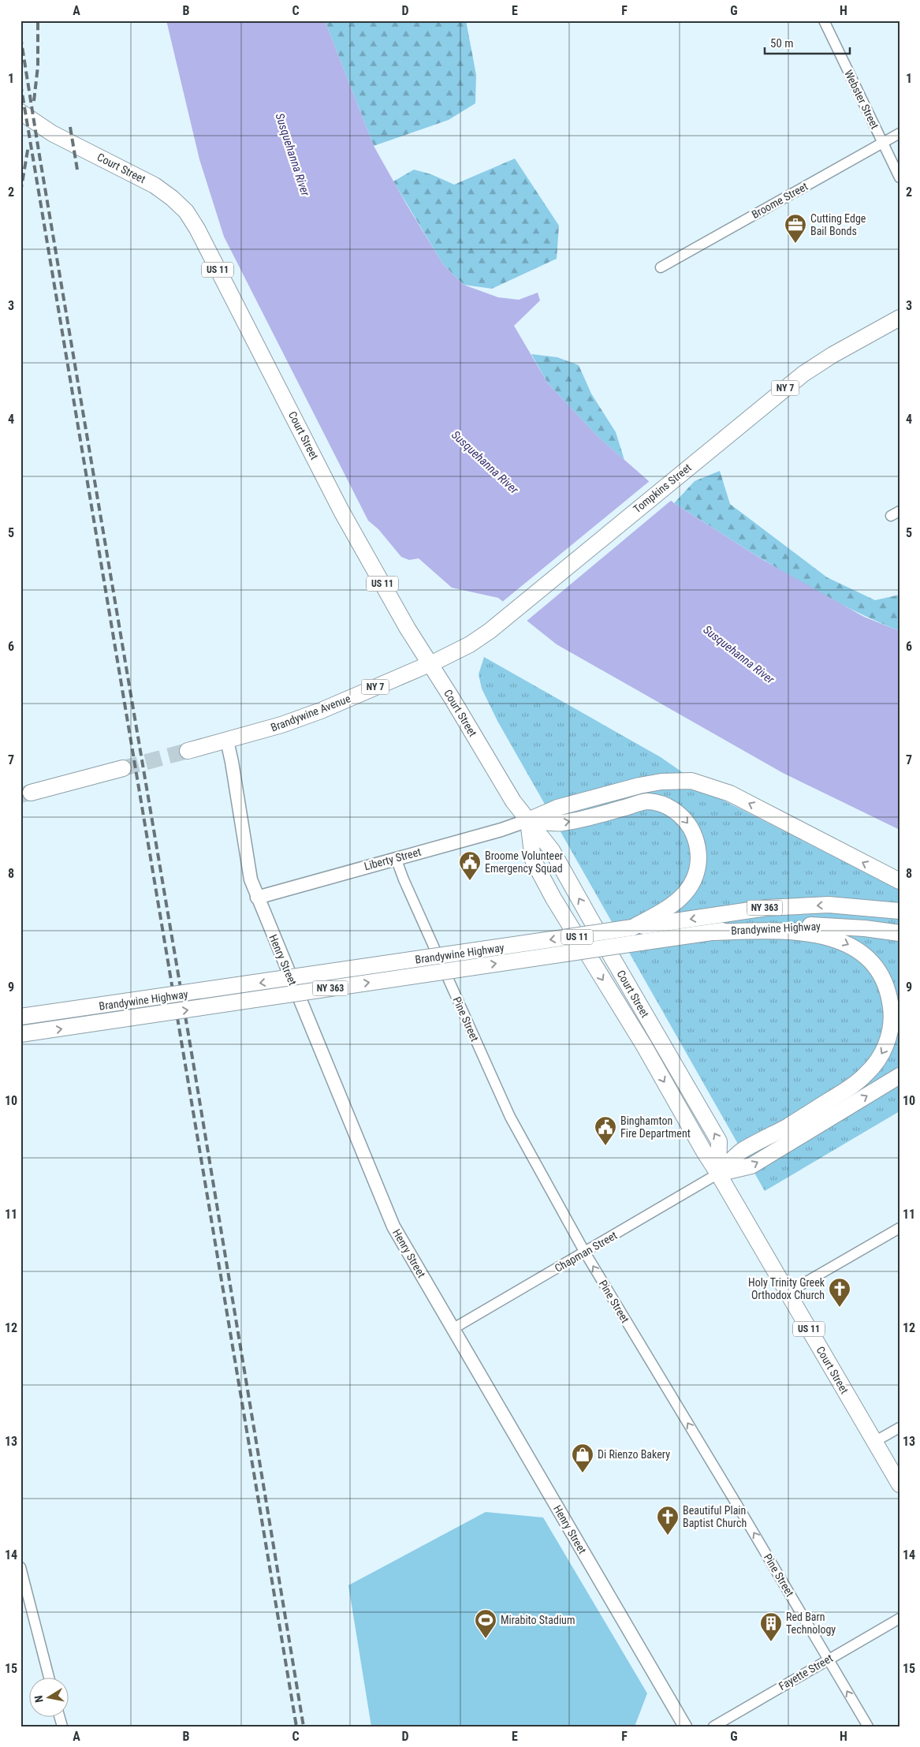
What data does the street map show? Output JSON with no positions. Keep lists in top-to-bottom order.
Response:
{
  "streets": {
    "main road": [
      "Court Street",
      "US 11",
      "NY 7",
      "Tompkins Street",
      "Brandywine Avenue",
      "NY 363",
      "Brandywine Highway"
    ],
    "street": [
      "Webster Street",
      "Broome Street",
      "Liberty Street",
      "Henry Street",
      "Pine Street",
      "Chapman Street",
      "Fayette Street"
    ]
  },
  "crossings": [
    ["Webster Street", "Broome Street"],
    ["Court Street", "Tompkins Street"],
    ["Court Street", "Brandywine Avenue"],
    ["Court Street", "Liberty Street"],
    ["Court Street", "Chapman Street"],
    ["Tompkins Street", "Brandywine Avenue"],
    ["Brandywine Avenue", "Henry Street"],
    ["Liberty Street", "Henry Street"],
    ["Liberty Street", "Pine Street"],
    ["Henry Street", "Chapman Street"],
    ["Pine Street", "Chapman Street"],
    ["Pine Street", "Fayette Street"]
  ],
  "one_way": ["Pine Street"],
  "water": ["Susquehanna River"],
  "places": {
    "office": ["Cutting Edge Bail Bonds"],
    "public building": ["Broome Volunteer Emergency Squad", "Binghamton Fire Department"],
    "church": ["Holy Trinity Greek Orthodox Church", "Beautiful Plain Baptist Church"],
    "shop": ["Di Rienzo Bakery"],
    "sports": ["Mirabito Stadium"],
    "building": ["Red Barn Technology"]
  },
  "scale_bar": "50 m",
  "north": "left",
  "grid": {
    "columns": [
      "A",
      "B",
      "C",
      "D",
      "E",
      "F",
      "G",
      "H"
    ],
    "rows": [
      "1",
      "2",
      "3",
      "4",
      "5",
      "6",
      "7",
      "8",
      "9",
      "10",
      "11",
      "12",
      "13",
      "14",
      "15"
    ]
  }
}
